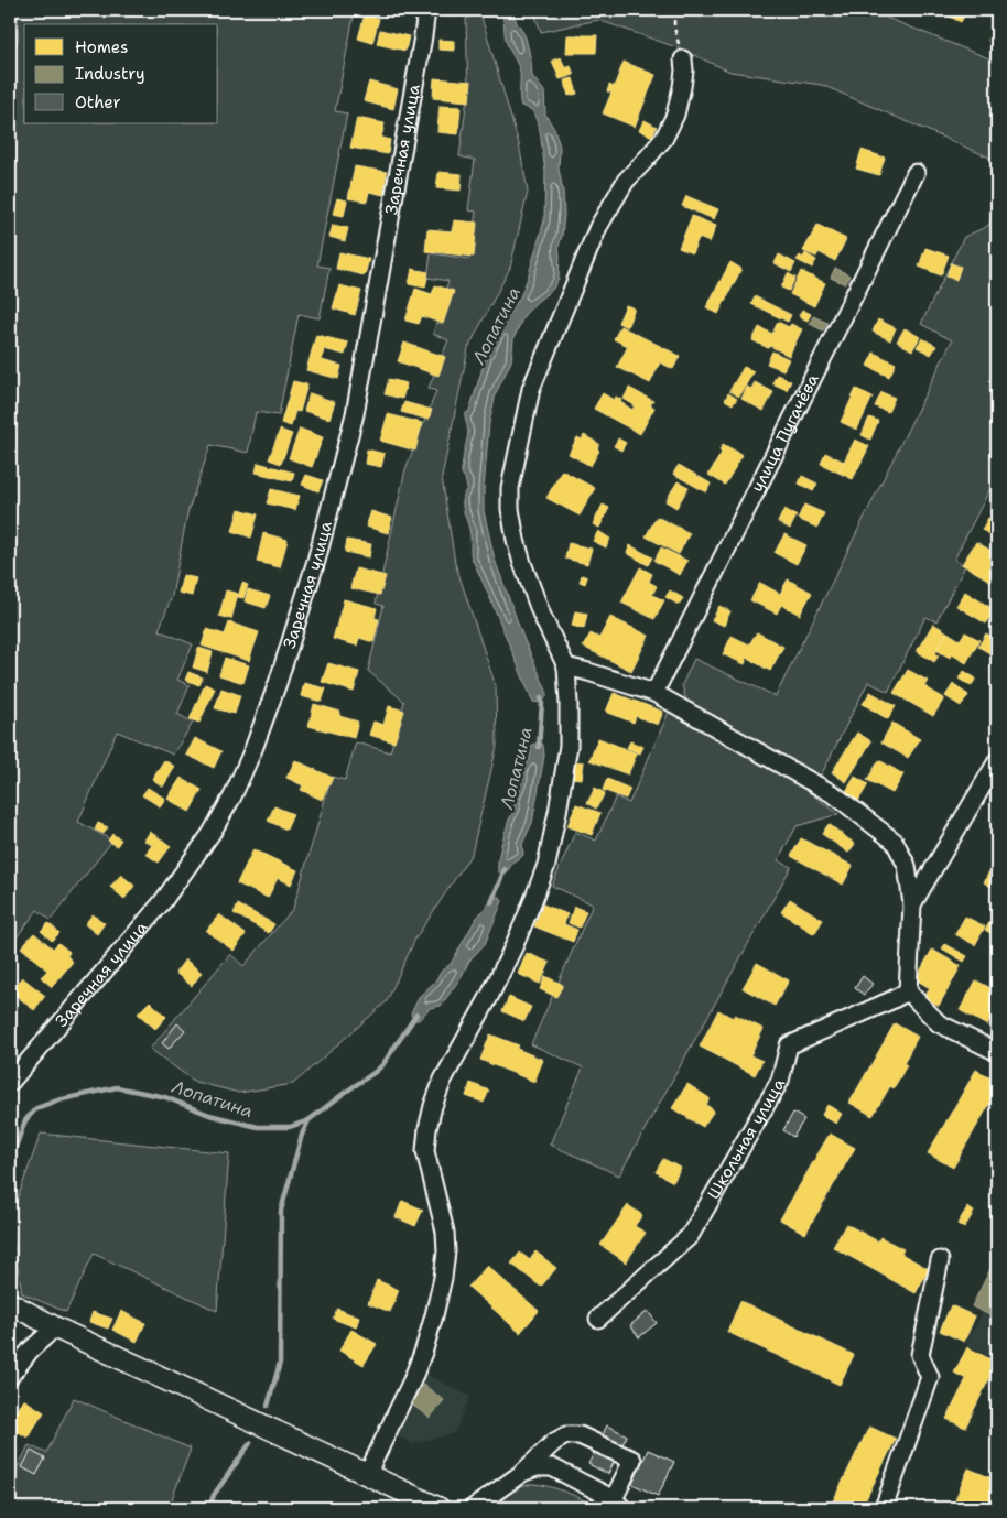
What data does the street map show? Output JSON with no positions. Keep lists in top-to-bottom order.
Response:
{
  "streets": {
    "street": ["Заречная улица", "улица Пугачёва", "Школьная улица"]
  },
  "water": ["Лопатина"],
  "legend": ["Homes", "Industry", "Other"]
}
